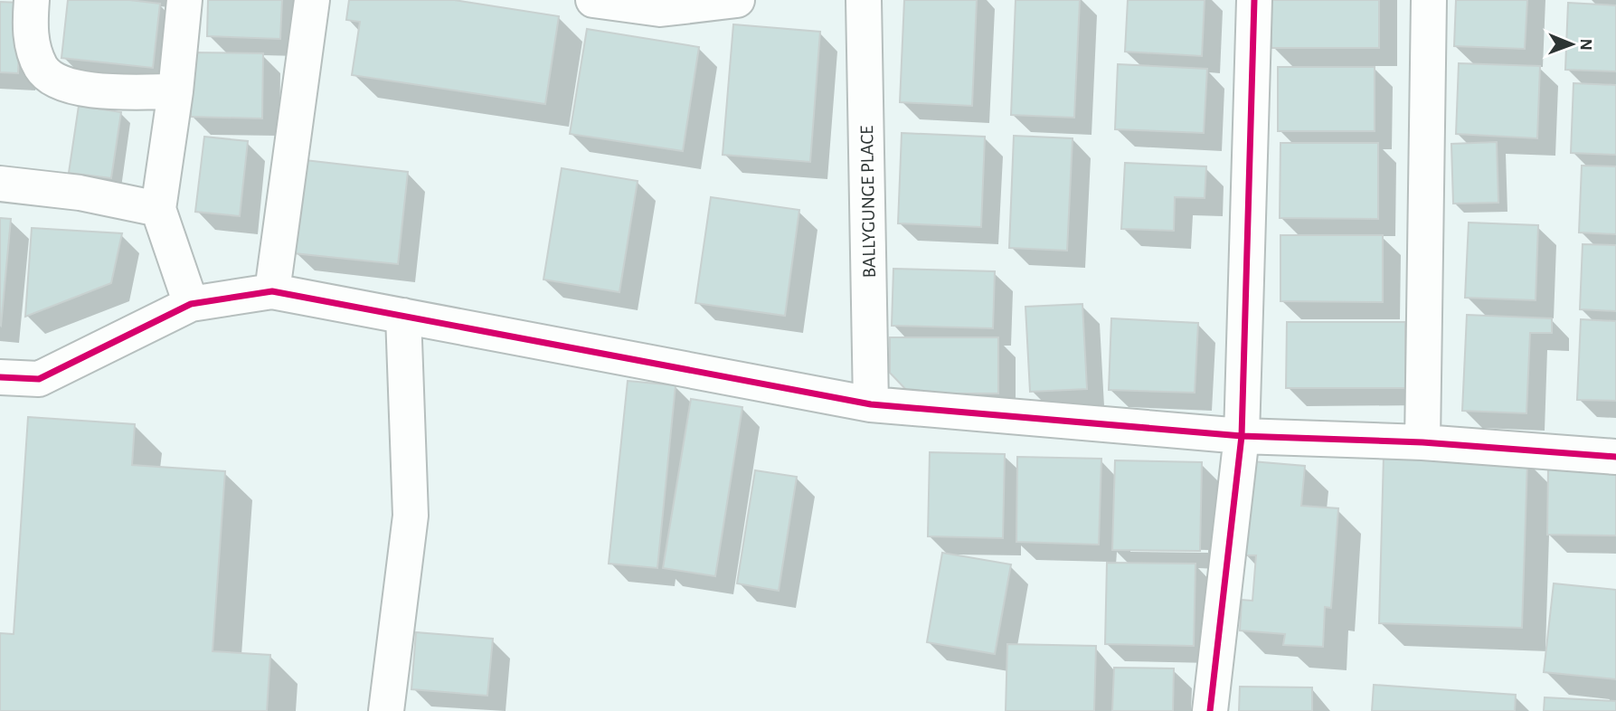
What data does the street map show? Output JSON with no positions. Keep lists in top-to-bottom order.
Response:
{
  "streets": {
    "street": ["BALLYGUNGE PLACE"]
  },
  "north": "right"
}
